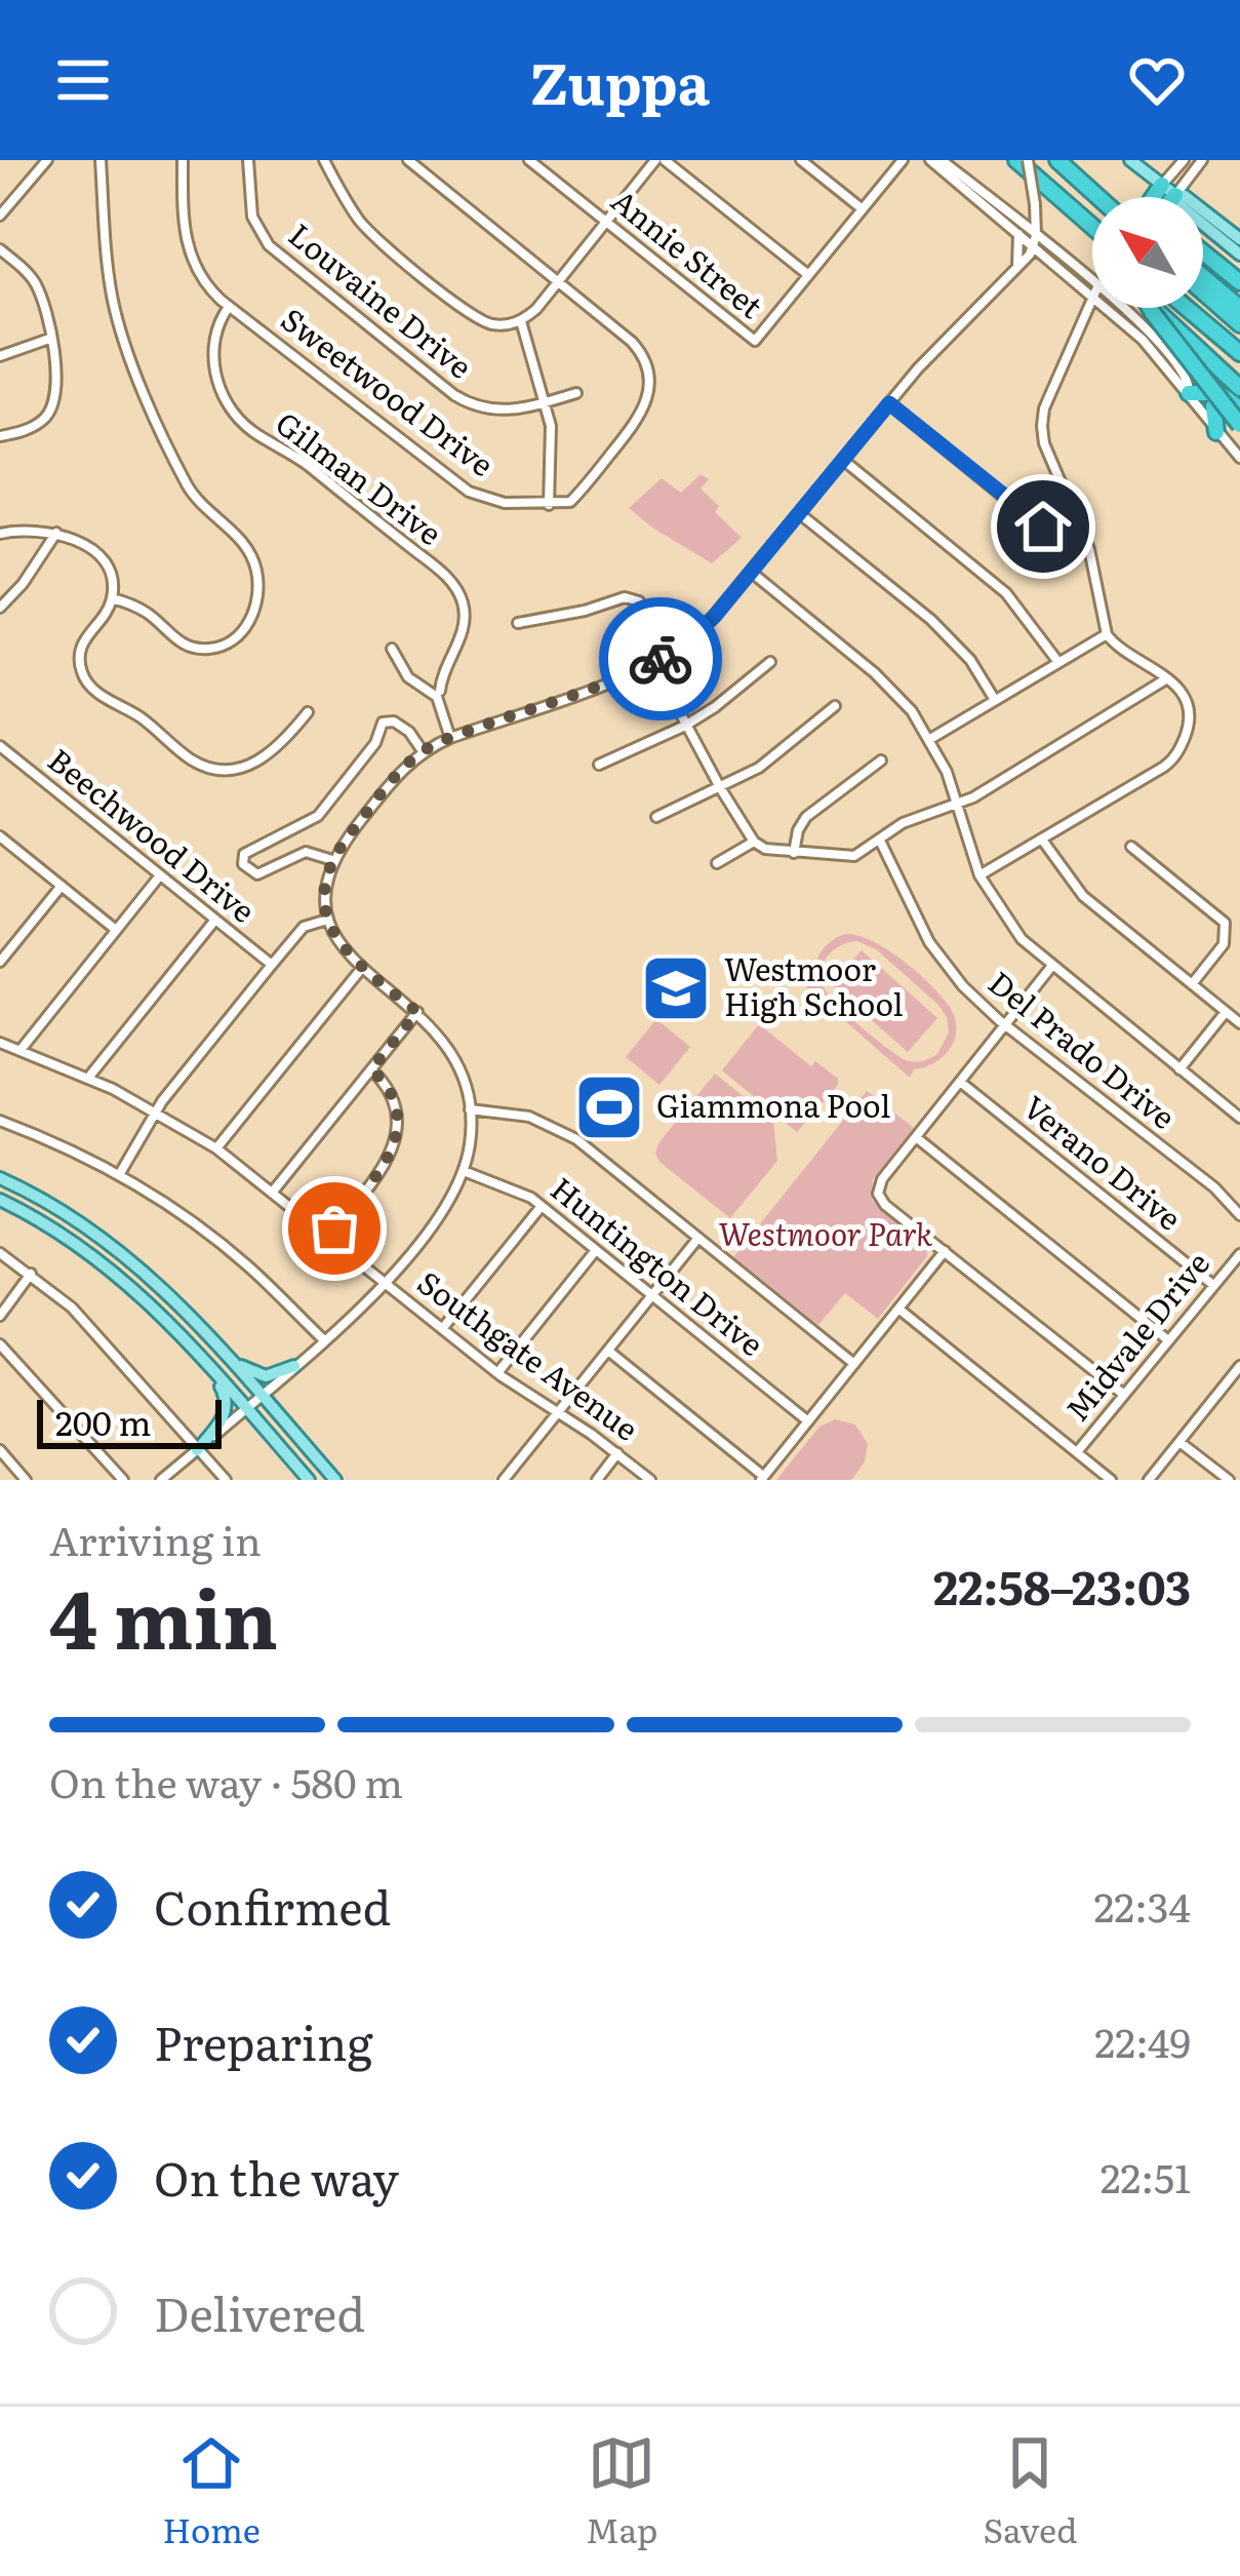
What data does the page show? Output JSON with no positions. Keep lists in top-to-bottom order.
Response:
{
  "streets": {
    "street": [
      "Annie Street",
      "Louvaine Drive",
      "Sweetwood Drive",
      "Gilman Drive",
      "Beechwood Drive",
      "Del Prado Drive",
      "Verano Drive",
      "Huntington Drive",
      "Midvale Drive",
      "Southgate Avenue"
    ]
  },
  "crossings": [
    ["Sweetwood Drive", "Gilman Drive"],
    ["Verano Drive", "Midvale Drive"]
  ],
  "parks": ["Westmoor Park"],
  "places": {
    "school or university": ["Westmoor High School"],
    "sports": ["Giammona Pool"]
  },
  "scale_bar": "200 m",
  "north": "top left",
  "page": {
    "header": "Zuppa",
    "scale": "200 m",
    "heading": ["4 min", "Arriving in", "22:58–23:03"],
    "bar": "On the way · 580 m",
    "list": [
      ["Confirmed", "22:34"],
      ["Preparing", "22:49"],
      ["On the way", "22:51"],
      "Delivered"
    ],
    "tabs": ["Home", "Map", "Saved"]
  }
}
